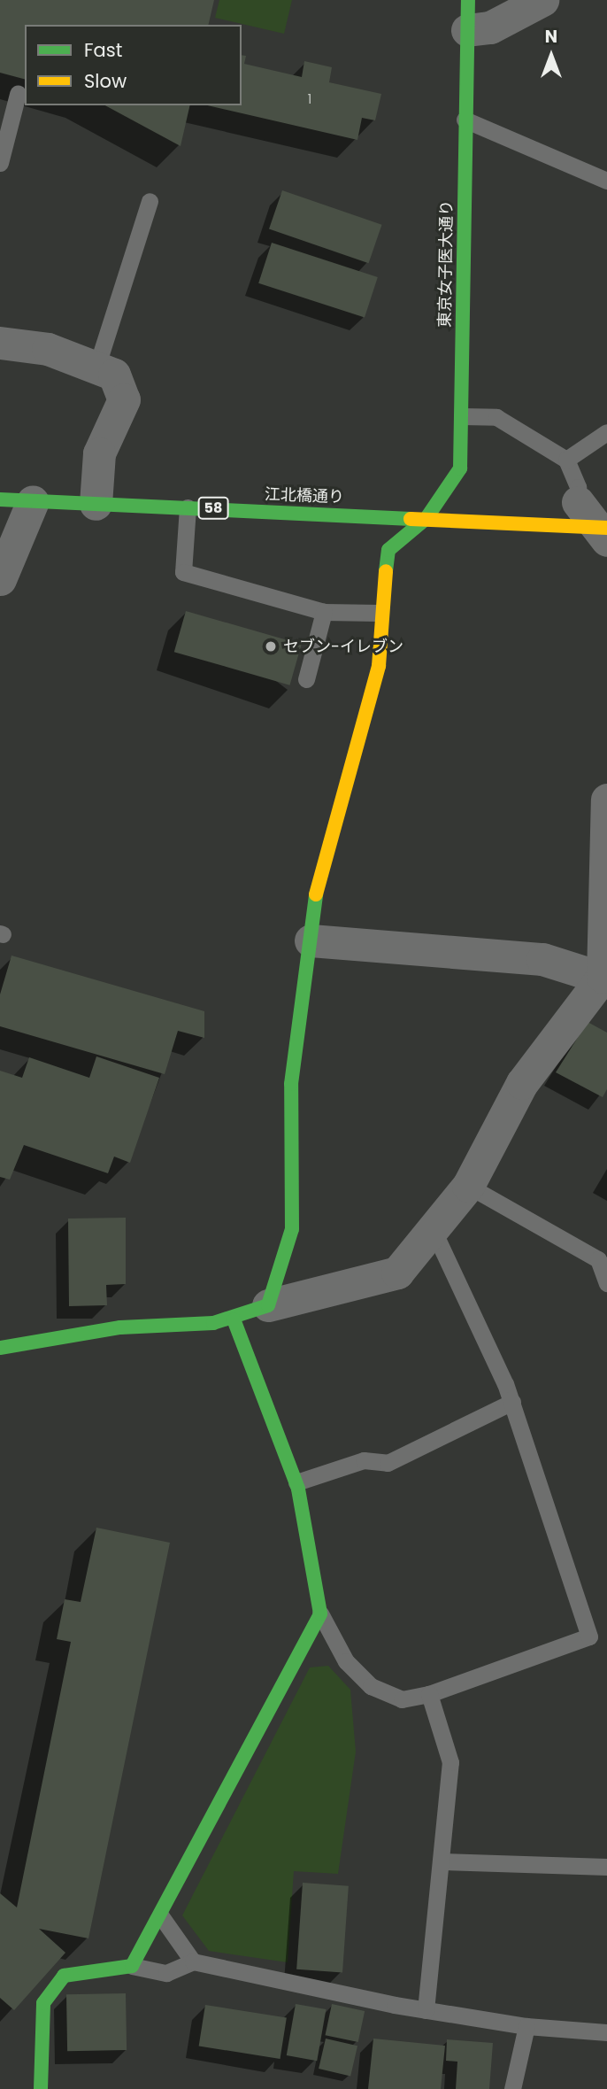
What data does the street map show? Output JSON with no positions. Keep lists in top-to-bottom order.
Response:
{
  "streets": {
    "street": ["東京女子医大通り", "江北橋通り", "58"]
  },
  "crossings": [
    ["東京女子医大通り", "江北橋通り"]
  ],
  "places": ["セブン-イレブン"],
  "house_numbers": ["1"],
  "legend": ["Fast", "Slow"],
  "north": "top"
}
